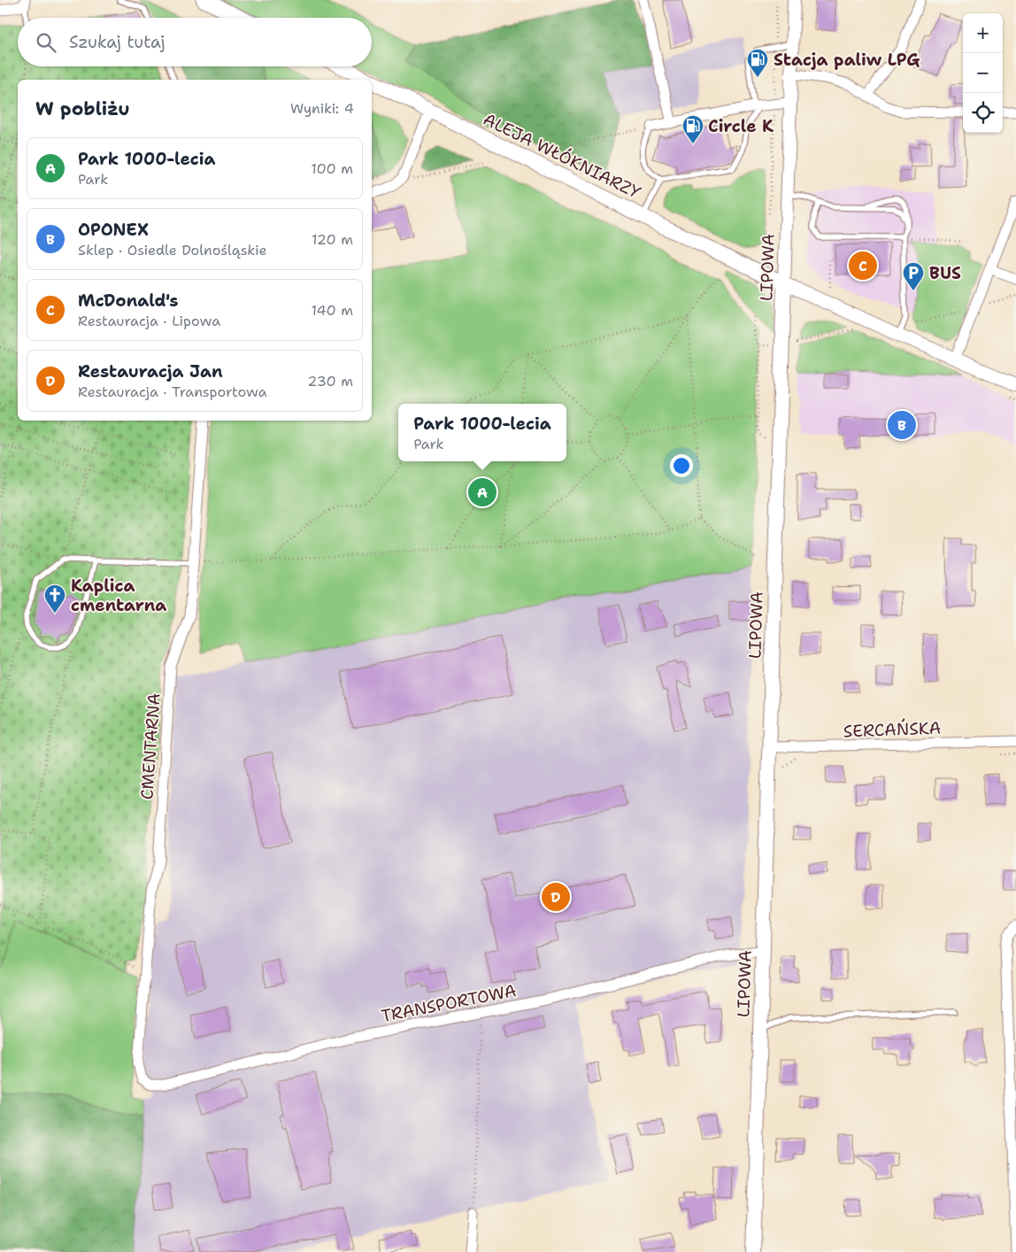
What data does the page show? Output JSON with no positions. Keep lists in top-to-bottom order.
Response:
{
  "streets": {
    "main road": ["ALEJA WŁÓKNIARZY", "LIPOWA"],
    "street": ["SERCAŃSKA", "CMENTARNA", "TRANSPORTOWA"]
  },
  "crossings": [
    ["ALEJA WŁÓKNIARZY", "LIPOWA"],
    ["LIPOWA", "SERCAŃSKA"],
    ["LIPOWA", "TRANSPORTOWA"],
    ["CMENTARNA", "TRANSPORTOWA"]
  ],
  "places": {
    "fuel station": ["Stacja paliw LPG", "Circle K"],
    "parking": ["BUS"],
    "church": ["Kaplica cmentarna"]
  },
  "page": {
    "map_buttons": ["+", "−"],
    "search": "Szukaj tutaj",
    "heading": ["W pobliżu", "Wyniki: 4"],
    "list": [
      {
        "mark": "A",
        "name": "Park 1000-lecia",
        "note": "Park",
        "value": "100 m"
      },
      {
        "mark": "B",
        "name": "OPONEX",
        "note": "Sklep · Osiedle Dolnośląskie",
        "value": "120 m"
      },
      {
        "mark": "C",
        "name": "McDonald's",
        "note": "Restauracja · Lipowa",
        "value": "140 m"
      },
      {
        "mark": "D",
        "name": "Restauracja Jan",
        "note": "Restauracja · Transportowa",
        "value": "230 m"
      }
    ],
    "pins": [
      "C",
      "B",
      "A",
      "D"
    ],
    "popup": ["Park 1000-lecia", "Park"]
  }
}
